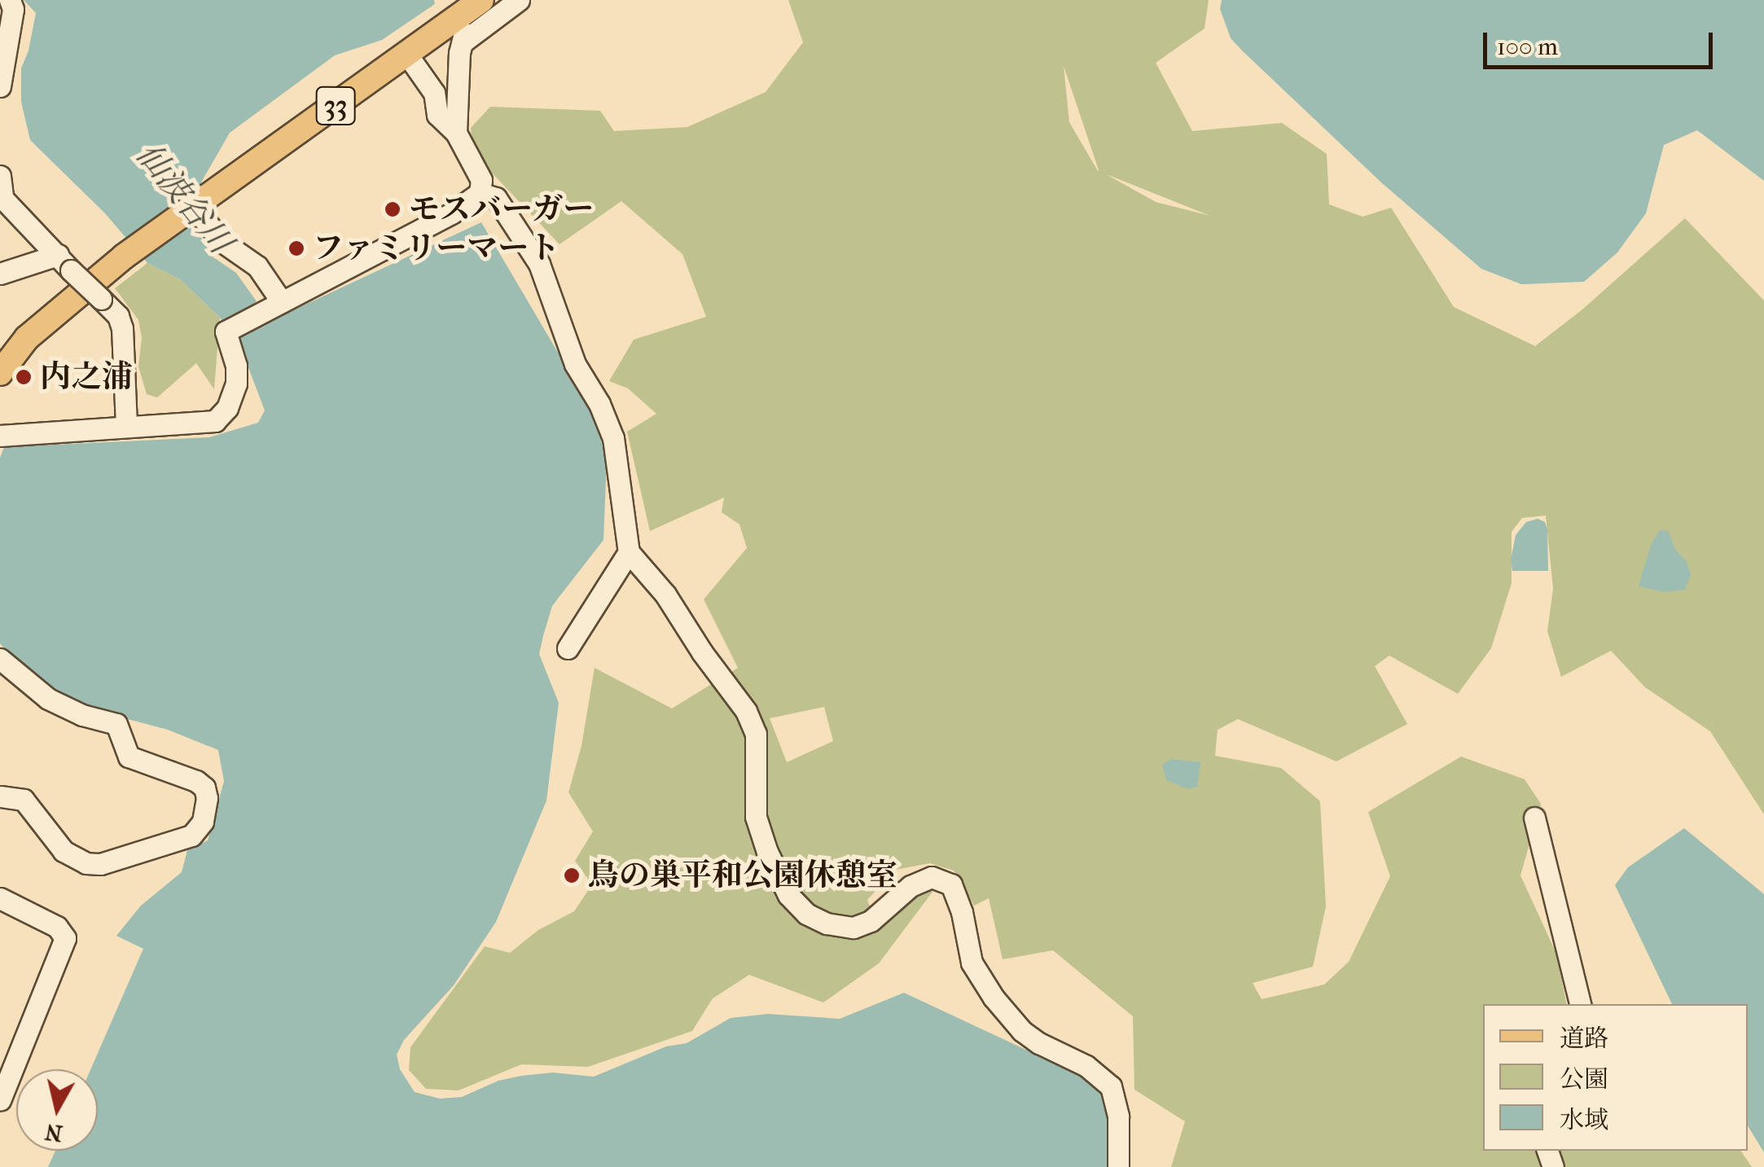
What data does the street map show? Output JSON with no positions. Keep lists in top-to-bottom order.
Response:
{
  "streets": {
    "main road": ["33"]
  },
  "water": ["仙波谷川"],
  "places": [
    "モスバーガー",
    "ファミリーマート",
    "内之浦",
    "鳥の巣平和公園休憩室"
  ],
  "legend": ["道路", "公園", "水域"],
  "scale_bar": "100 m",
  "north": "bottom"
}
